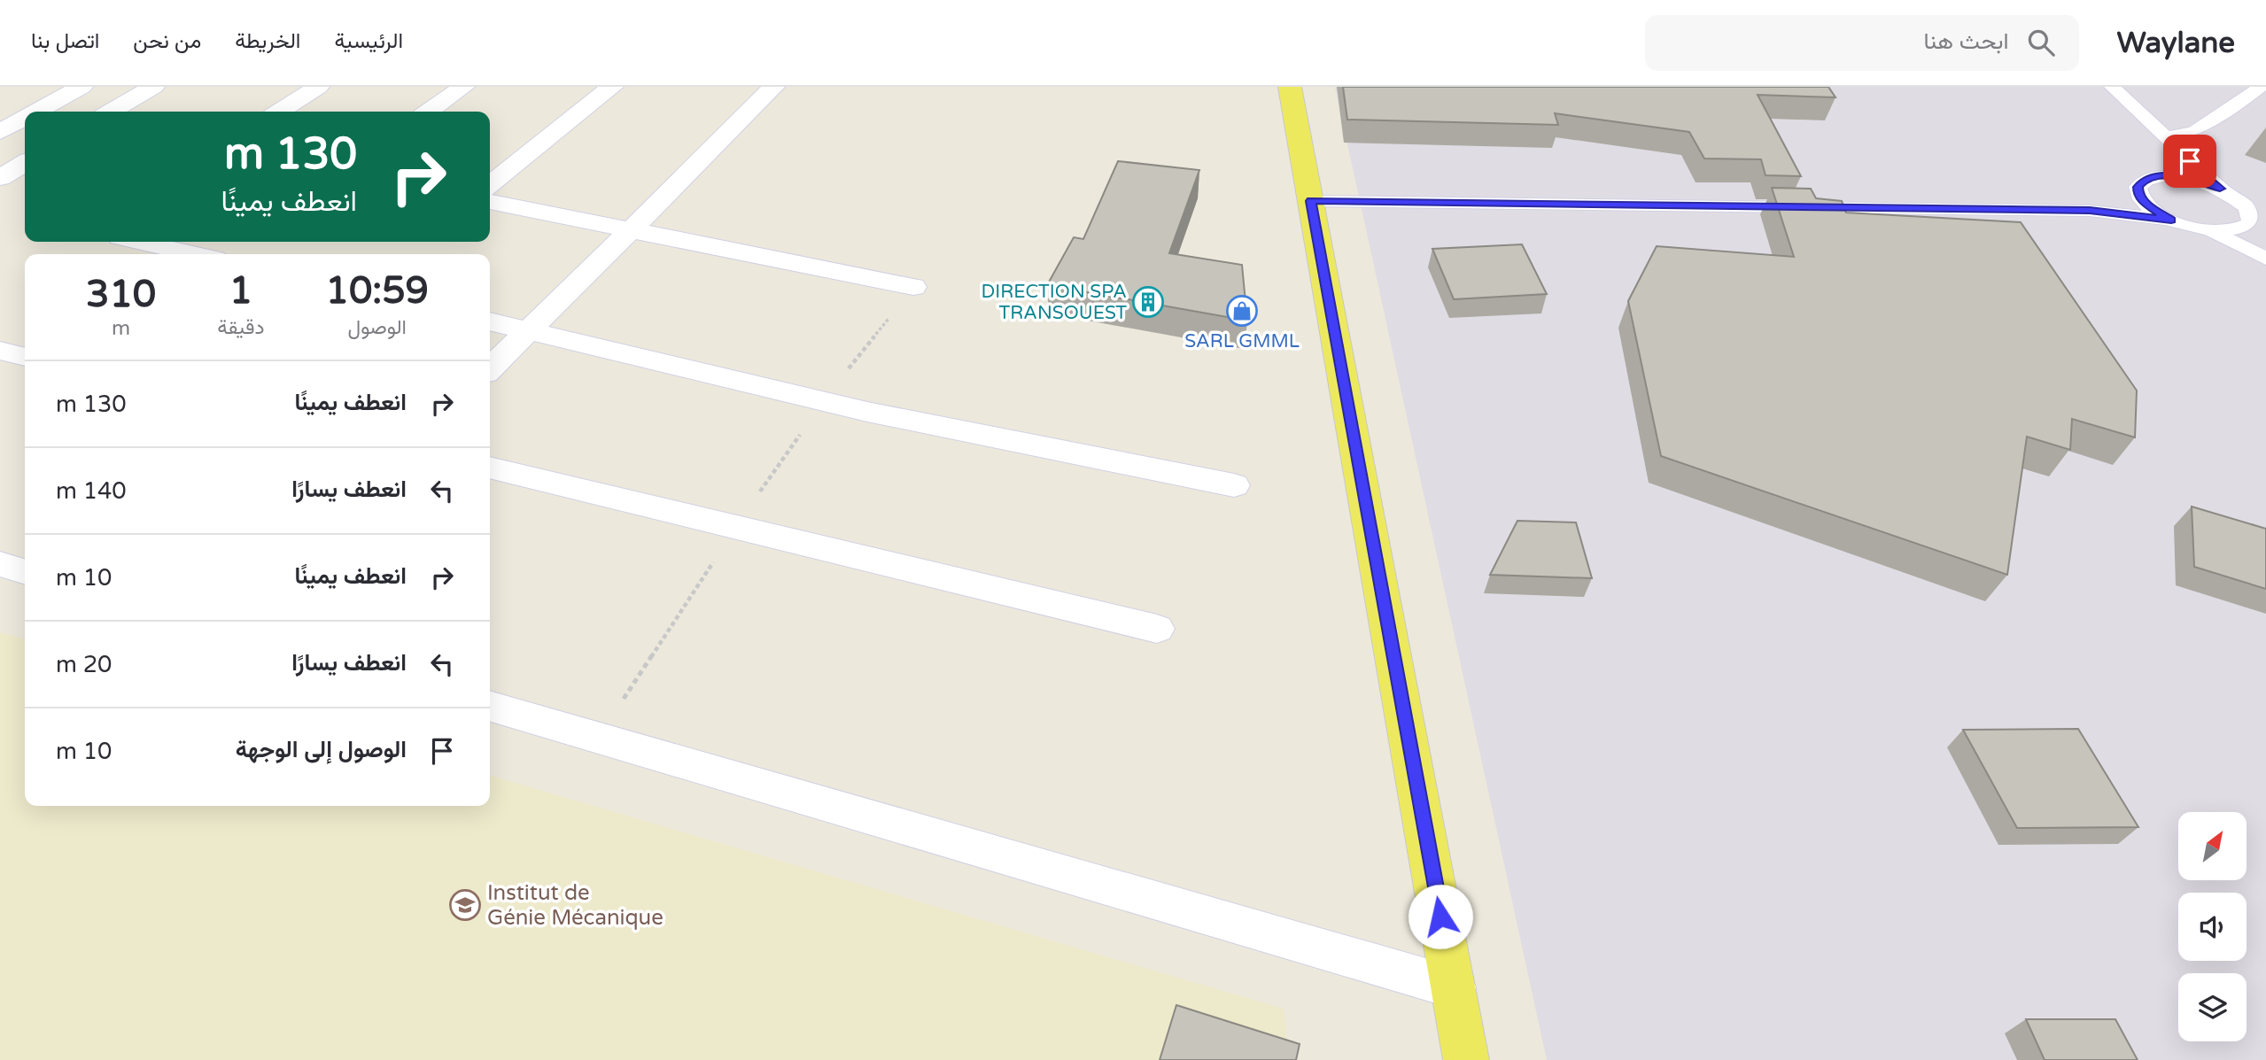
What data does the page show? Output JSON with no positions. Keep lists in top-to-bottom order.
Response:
{
  "places": {
    "building": ["DIRECTION SPA TRANSOUEST"],
    "shop": ["SARL GMML"],
    "school or university": ["Institut de Génie Mécanique"]
  },
  "north": "top right",
  "page": {
    "header": "Waylane",
    "search": "ابحث هنا",
    "nav": [
      "الرئيسية",
      "الخريطة",
      "من نحن",
      "اتصل بنا"
    ],
    "turn": ["130 m", "انعطف يمينًا"],
    "eta": [
      "10:59",
      "الوصول",
      "1",
      "دقيقة",
      "310",
      "m"
    ],
    "list": [
      {
        "name": "انعطف يمينًا",
        "value": "130 m"
      },
      {
        "name": "انعطف يسارًا",
        "value": "140 m"
      },
      {
        "name": "انعطف يمينًا",
        "value": "10 m"
      },
      {
        "name": "انعطف يسارًا",
        "value": "20 m"
      },
      {
        "name": "الوصول إلى الوجهة",
        "value": "10 m"
      }
    ]
  }
}
